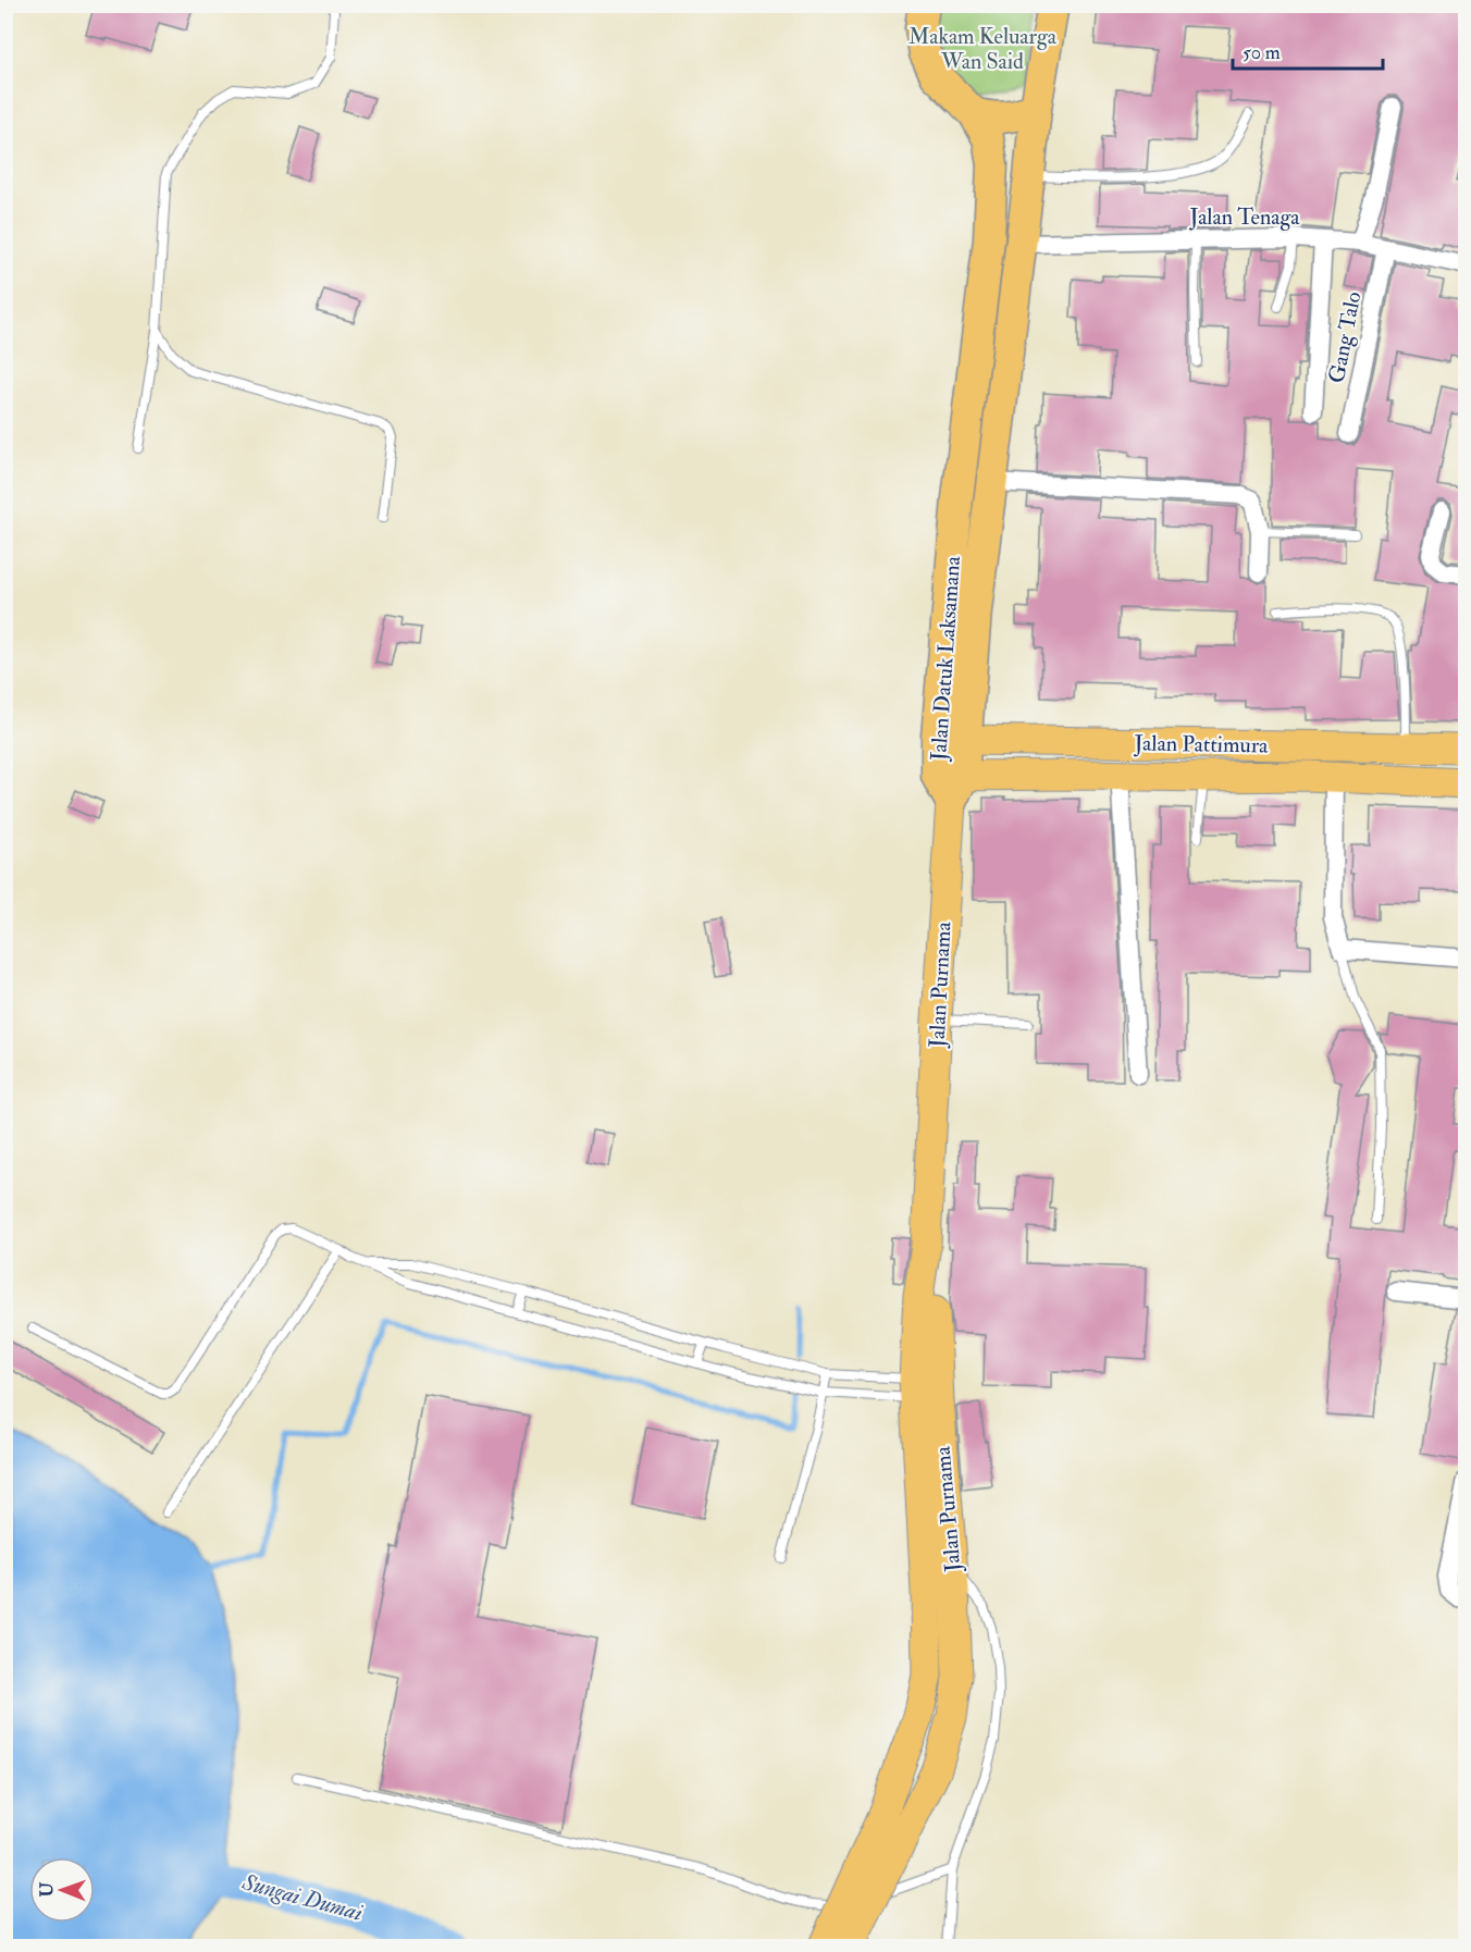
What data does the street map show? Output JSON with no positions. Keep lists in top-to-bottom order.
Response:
{
  "streets": {
    "highway": ["Jalan Datuk Laksamana"],
    "main road": ["Jalan Pattimura", "Jalan Purnama"],
    "street": ["Jalan Tenaga", "Gang Talo"]
  },
  "crossings": [
    ["Jalan Tenaga", "Gang Talo"],
    ["Jalan Tenaga", "Jalan Datuk Laksamana"],
    ["Jalan Datuk Laksamana", "Jalan Pattimura"],
    ["Jalan Datuk Laksamana", "Jalan Purnama"],
    ["Jalan Pattimura", "Jalan Purnama"]
  ],
  "water": ["Sungai Dumai"],
  "parks": ["Makam Keluarga Wan Said"],
  "scale_bar": "50 m",
  "north": "left"
}
